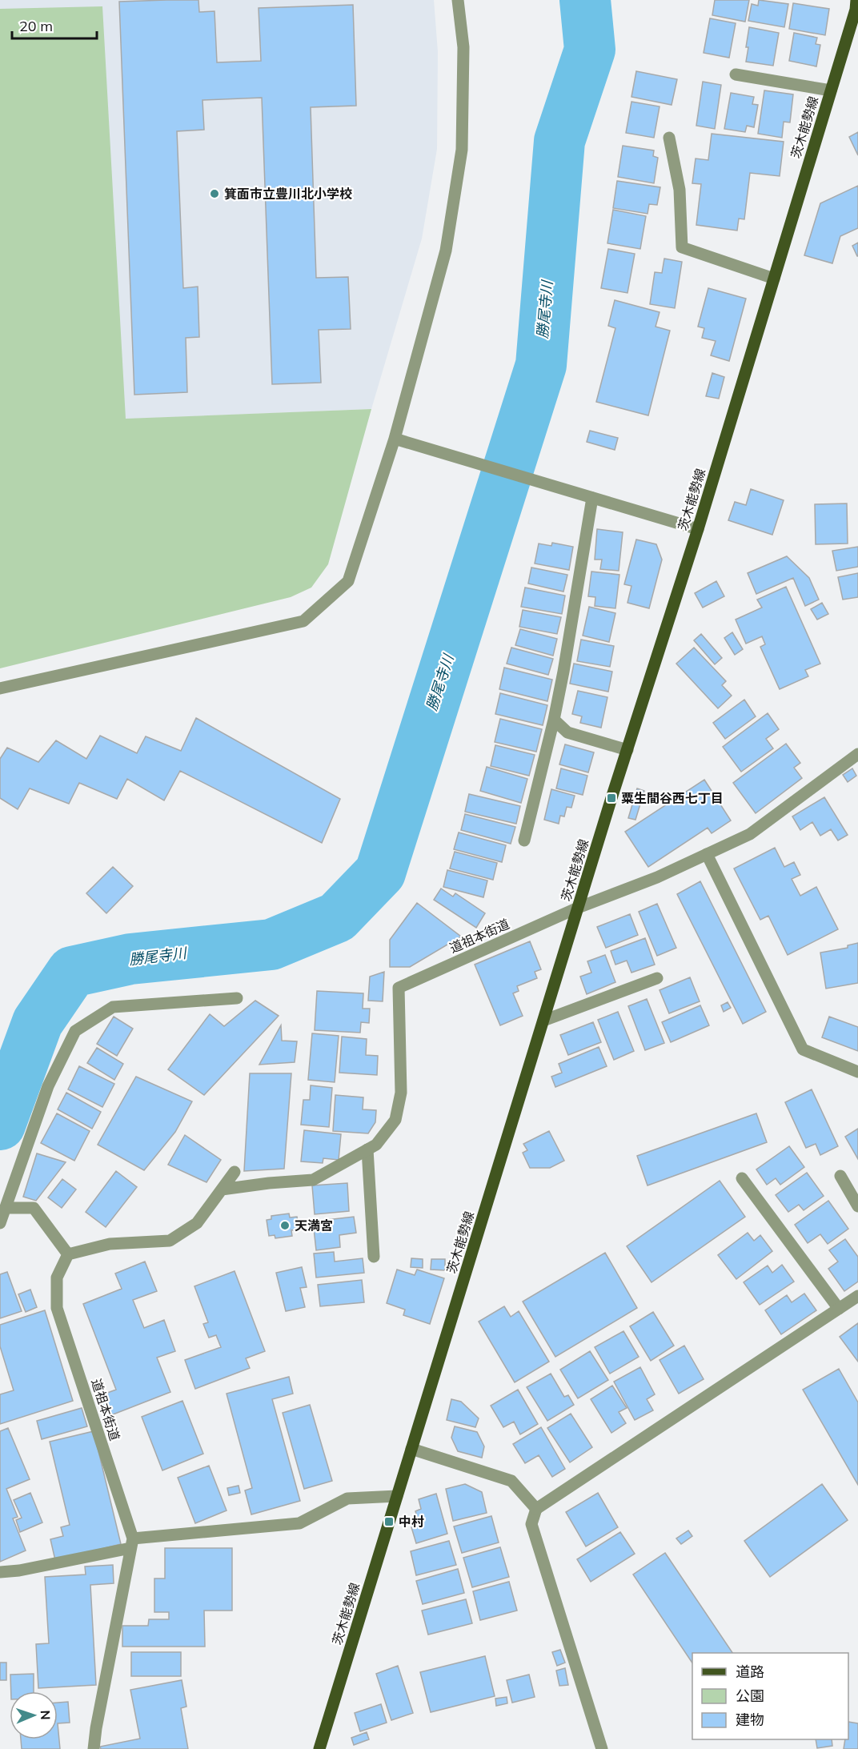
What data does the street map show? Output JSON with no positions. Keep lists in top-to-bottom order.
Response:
{
  "streets": {
    "main road": ["茨木能勢線"],
    "street": ["道祖本街道"]
  },
  "crossings": [
    ["茨木能勢線", "道祖本街道"]
  ],
  "water": ["勝尾寺川"],
  "places": {
    "other": ["箕面市立豊川北小学校", "天満宮"],
    "transit": ["粟生間谷西七丁目", "中村"]
  },
  "legend": ["道路", "公園", "建物"],
  "scale_bar": "20 m",
  "north": "right"
}
